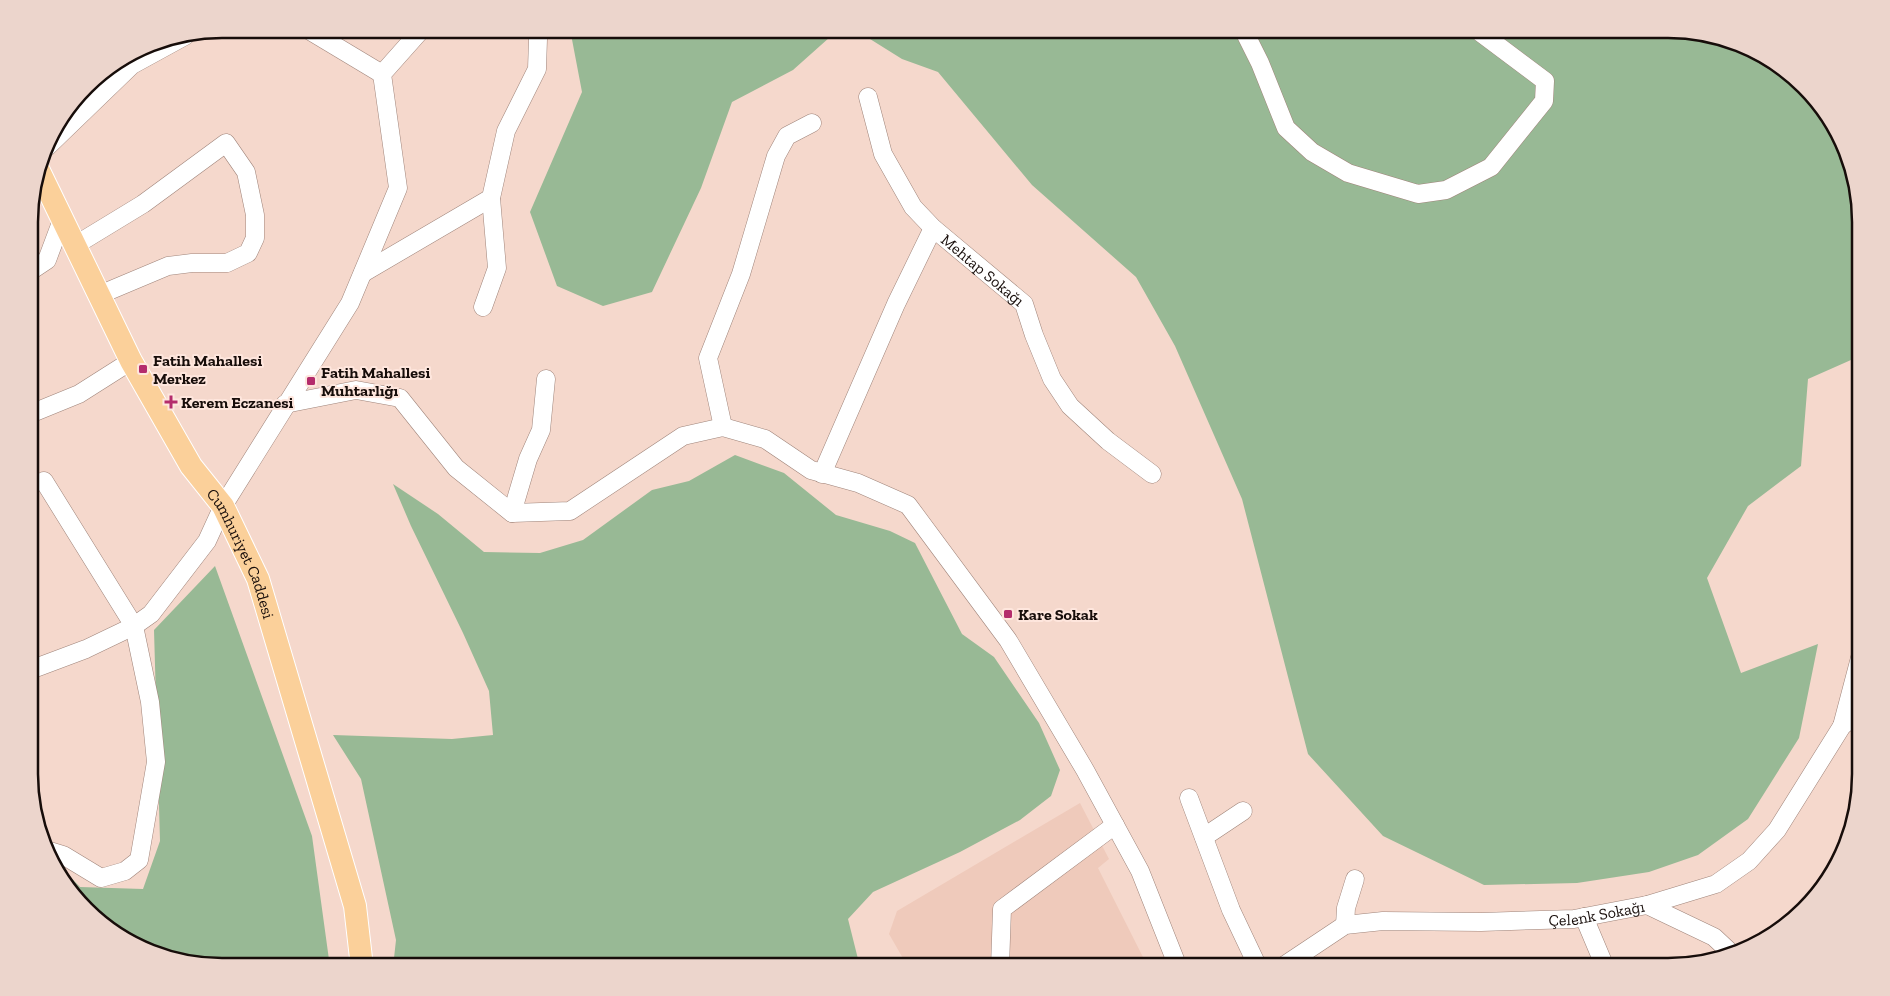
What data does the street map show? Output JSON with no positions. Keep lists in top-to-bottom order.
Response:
{
  "streets": {
    "main road": ["Cumhuriyet Caddesi"],
    "street": ["Mehtap Sokağı", "Çelenk Sokağı"]
  },
  "places": {
    "transit": ["Fatih Mahallesi Merkez", "Fatih Mahallesi Muhtarlığı", "Kare Sokak"],
    "health": ["Kerem Eczanesi"]
  }
}
